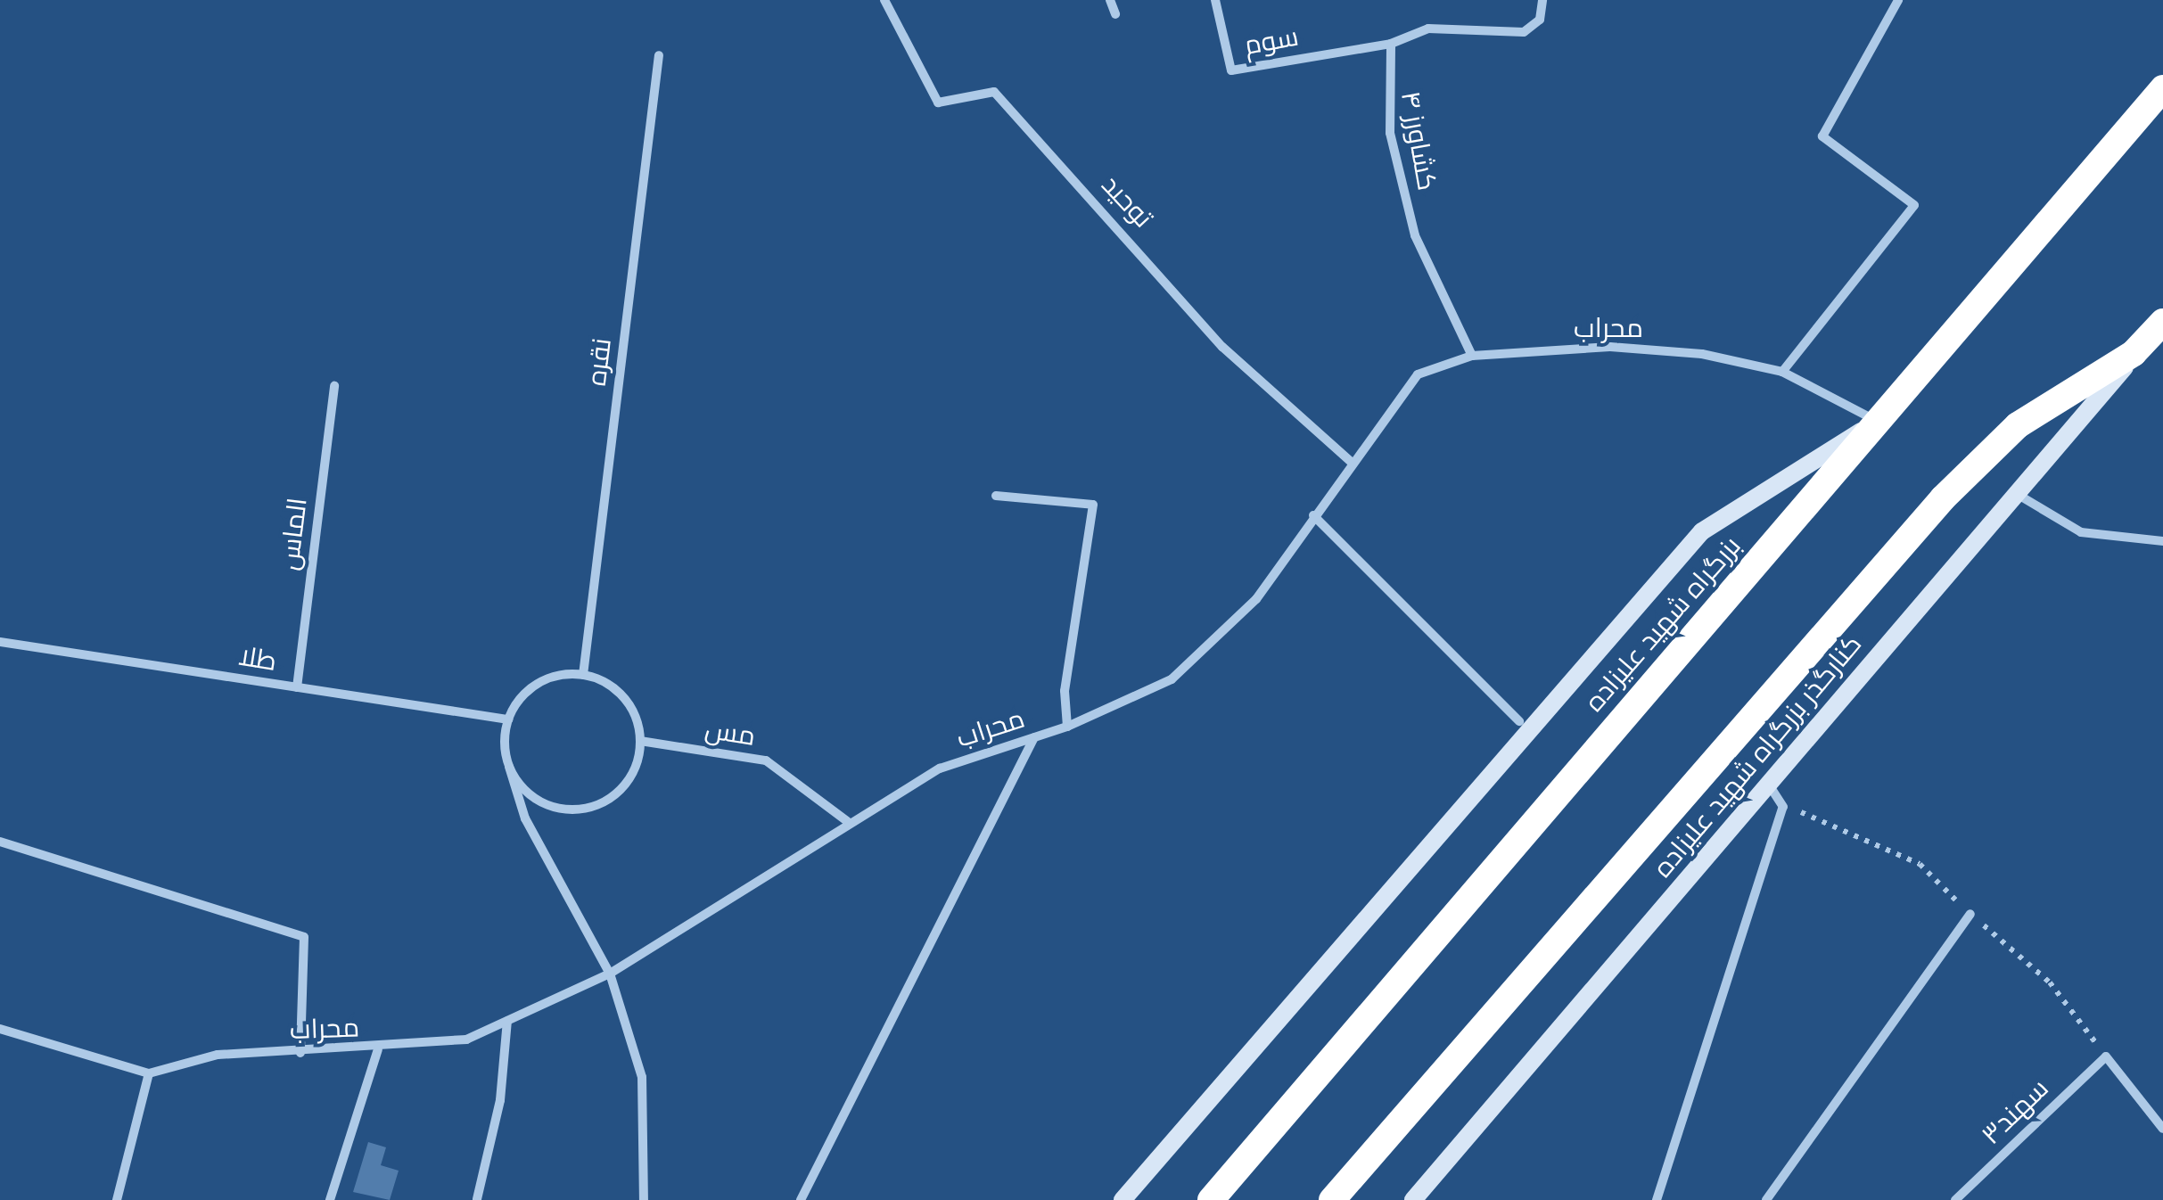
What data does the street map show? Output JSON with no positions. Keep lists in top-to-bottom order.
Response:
{
  "streets": {
    "highway": ["بزرگراه شهید علیزاده"],
    "main road": ["کنارگذر بزرگراه شهید علیزاده"],
    "street": [
      "سوم",
      "کشاورز ۴",
      "توحید",
      "محراب",
      "نقره",
      "الماس",
      "طلا",
      "مس",
      "سهند۳"
    ]
  },
  "crossings": [
    ["سوم", "کشاورز ۴"],
    ["کشاورز ۴", "محراب"],
    ["توحید", "محراب"],
    ["محراب", "بزرگراه شهید علیزاده"],
    ["محراب", "مس"],
    ["نقره", "طلا"],
    ["نقره", "مس"],
    ["الماس", "طلا"],
    ["طلا", "مس"]
  ]
}
